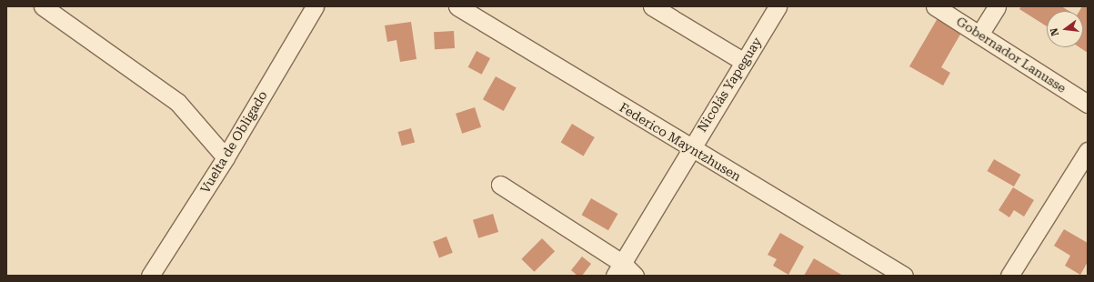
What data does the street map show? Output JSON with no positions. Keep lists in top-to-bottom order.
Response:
{
  "streets": {
    "street": [
      "Gobernador Lanusse",
      "Nicolás Yapeguay",
      "Vuelta de Obligado",
      "Federico Mayntzhusen"
    ]
  },
  "crossings": [
    ["Nicolás Yapeguay", "Federico Mayntzhusen"]
  ],
  "north": "left"
}
